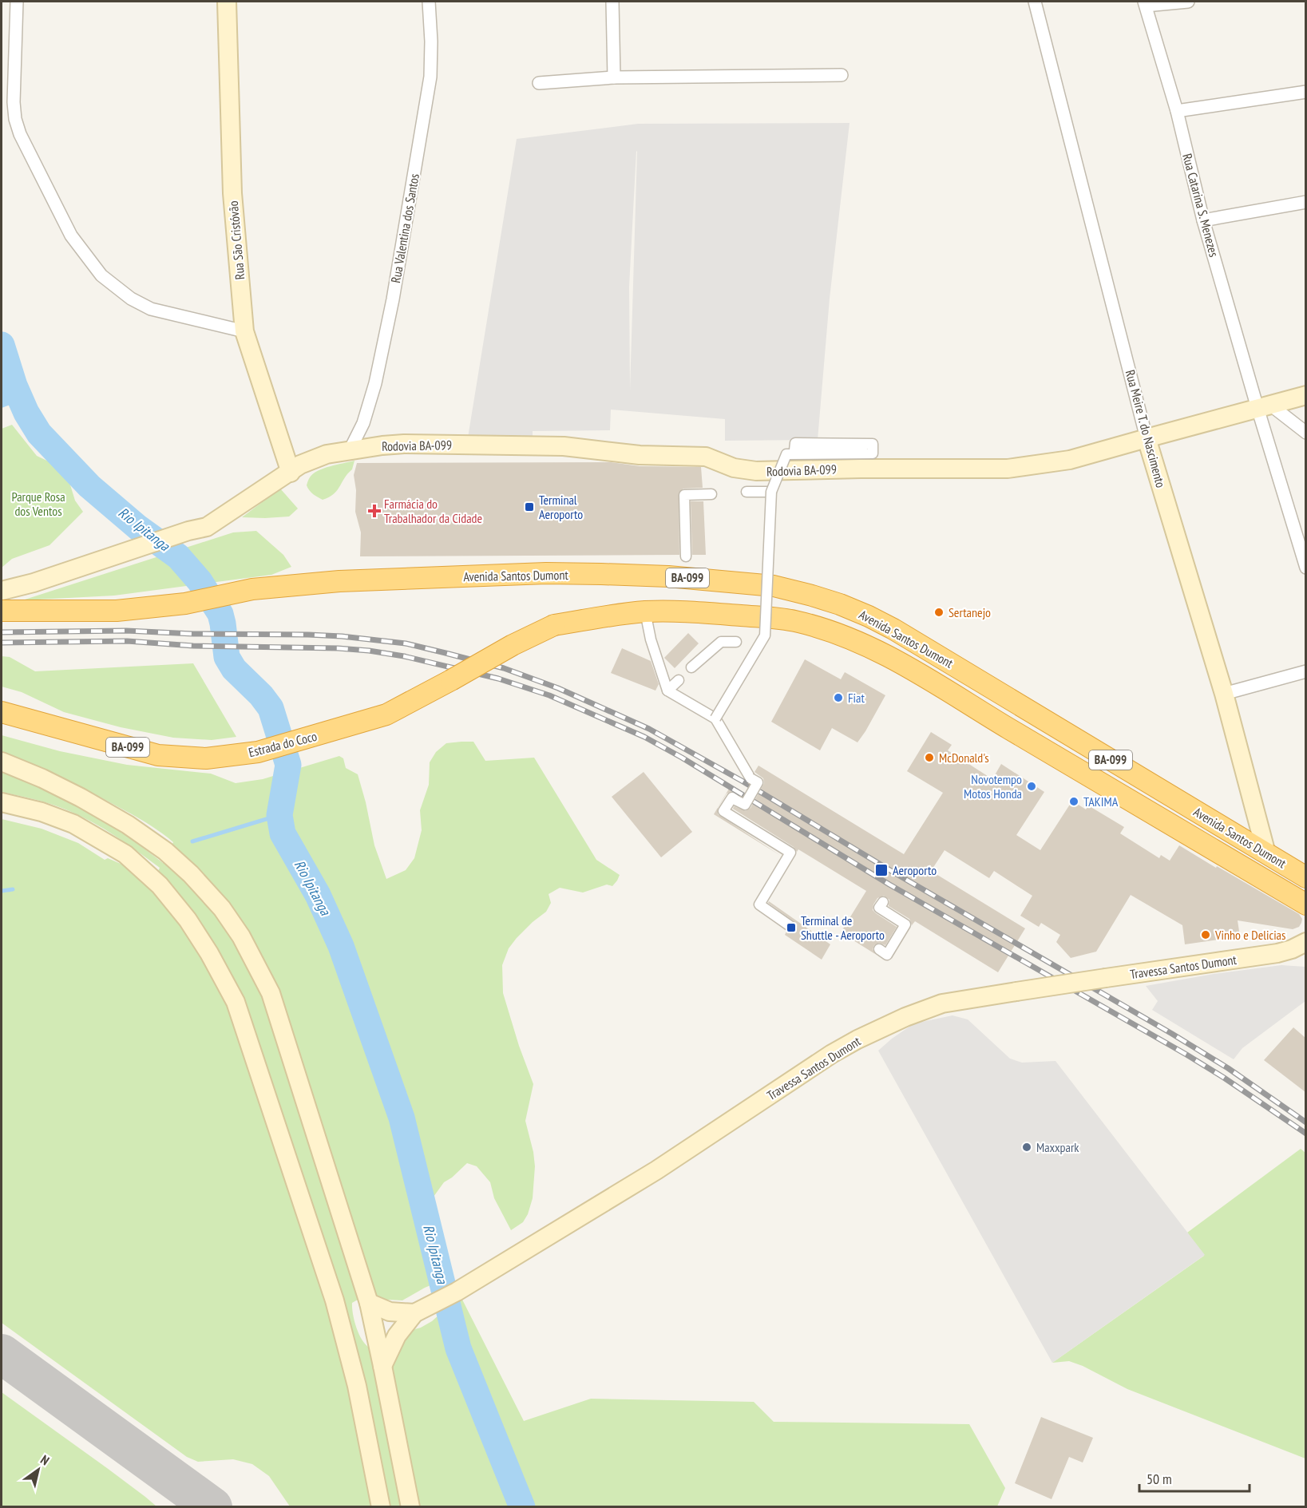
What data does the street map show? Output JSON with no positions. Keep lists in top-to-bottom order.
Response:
{
  "streets": {
    "highway": ["Avenida Santos Dumont", "BA-099", "Estrada do Coco"],
    "main road": [
      "Rua São Cristóvão",
      "Rua Meire T. do Nascimento",
      "Rodovia BA-099",
      "Travessa Santos Dumont"
    ],
    "street": ["Rua Catarina S. Menezes", "Rua Valentina dos Santos"]
  },
  "crossings": [
    ["Rua Catarina S. Menezes", "Rodovia BA-099"],
    ["Rua Valentina dos Santos", "Rodovia BA-099"],
    ["Rua São Cristóvão", "Rodovia BA-099"],
    ["Rua Meire T. do Nascimento", "Rodovia BA-099"],
    ["Rua Meire T. do Nascimento", "Avenida Santos Dumont"],
    ["Avenida Santos Dumont", "Estrada do Coco"]
  ],
  "water": ["Rio Ipitanga"],
  "parks": ["Parque Rosa dos Ventos"],
  "places": {
    "transit": ["Terminal Aeroporto", "Aeroporto", "Terminal de Shuttle - Aeroporto"],
    "health": ["Farmácia do Trabalhador da Cidade"],
    "other": [
      "Sertanejo",
      "Fiat",
      "McDonald's",
      "Novotempo Motos Honda",
      "TAKIMA",
      "Vinho e Delicias",
      "Maxxpark"
    ]
  },
  "scale_bar": "50 m",
  "north": "top right"
}
